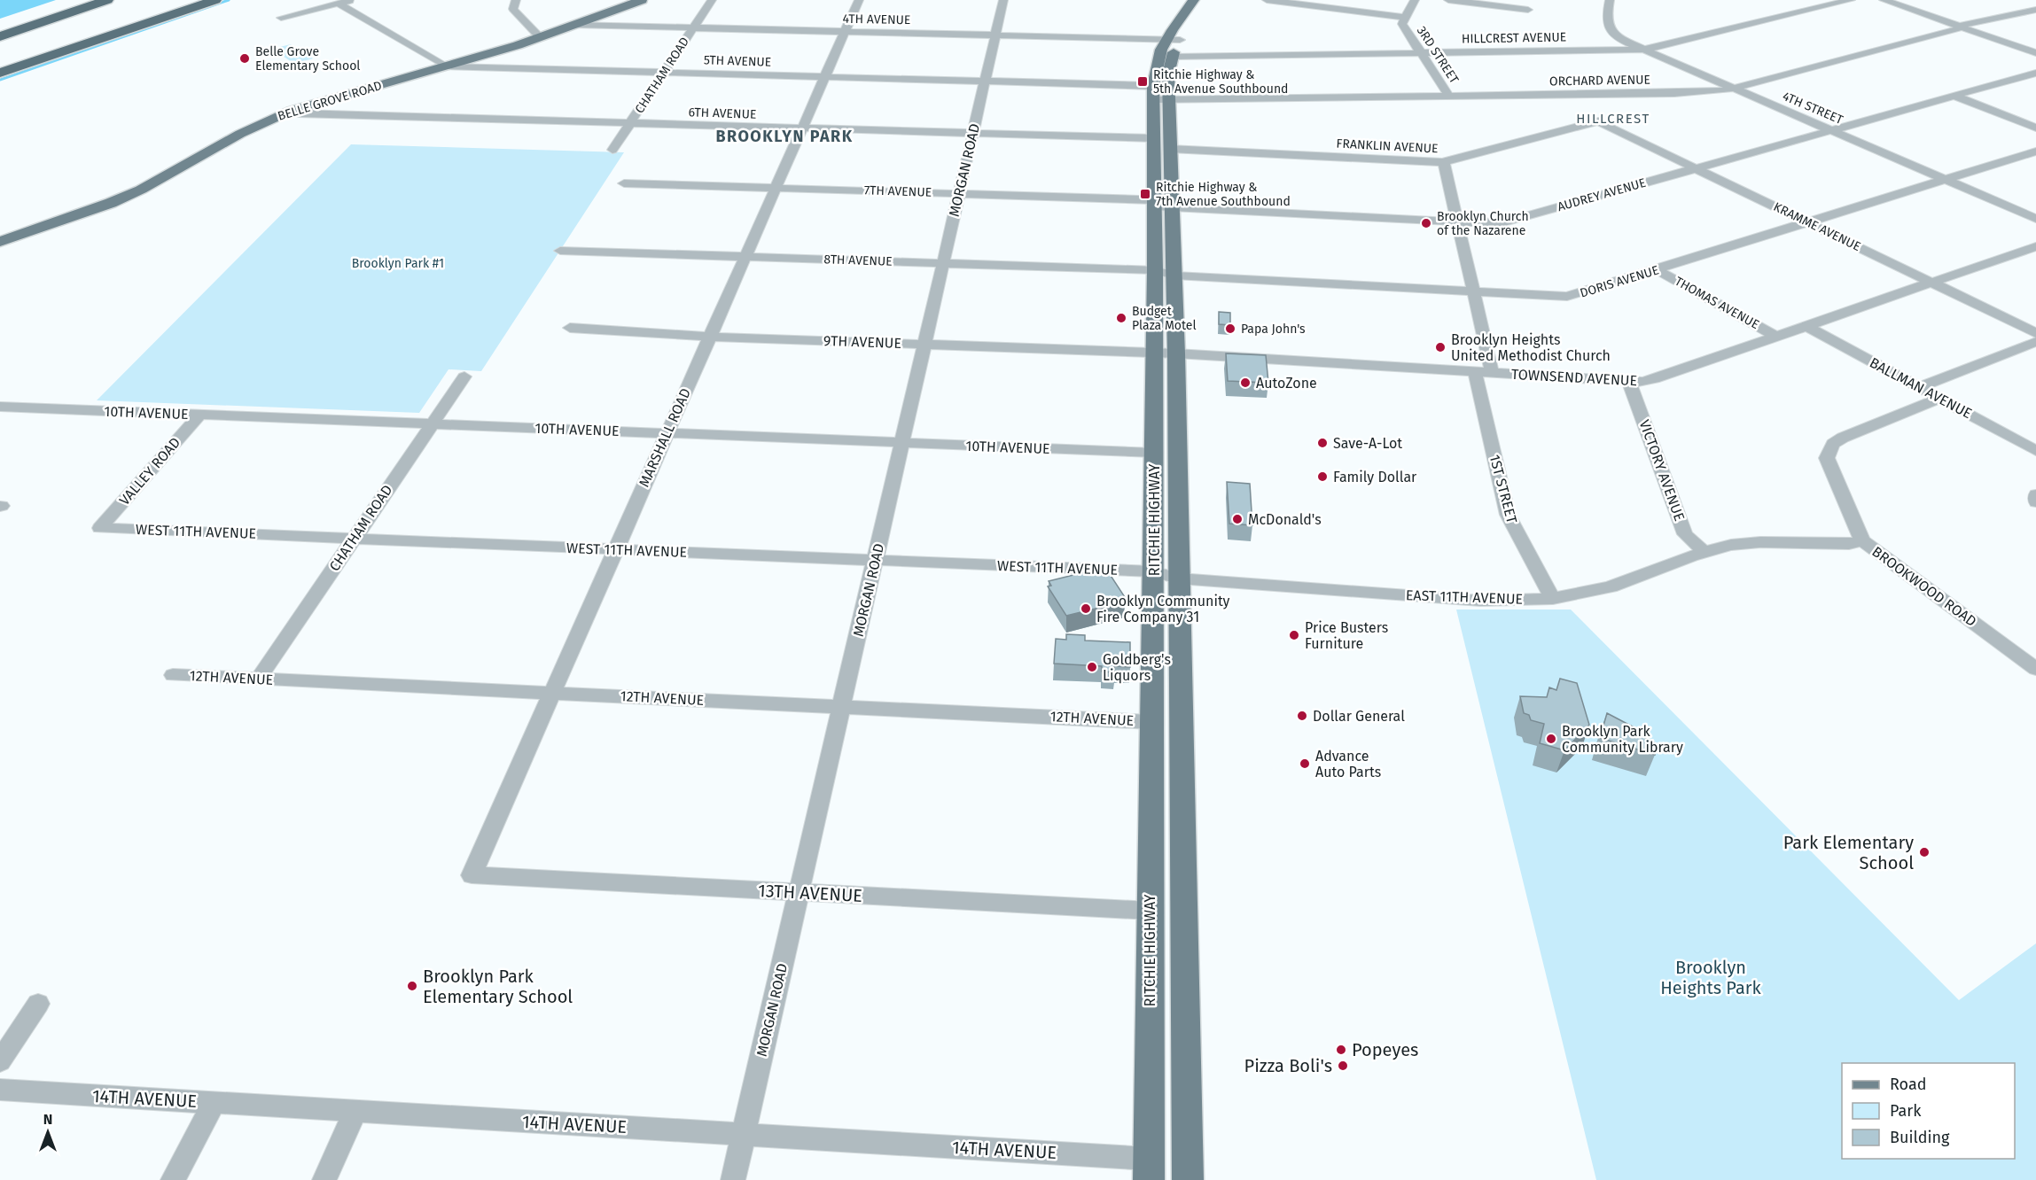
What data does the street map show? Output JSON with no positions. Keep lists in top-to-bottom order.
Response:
{
  "streets": {
    "main road": ["BELLE GROVE ROAD", "RITCHIE HIGHWAY"],
    "street": [
      "4TH AVENUE",
      "HILLCREST AVENUE",
      "3RD STREET",
      "5TH AVENUE",
      "CHATHAM ROAD",
      "ORCHARD AVENUE",
      "4TH STREET",
      "6TH AVENUE",
      "FRANKLIN AVENUE",
      "MORGAN ROAD",
      "7TH AVENUE",
      "AUDREY AVENUE",
      "KRAMME AVENUE",
      "8TH AVENUE",
      "DORIS AVENUE",
      "THOMAS AVENUE",
      "9TH AVENUE",
      "TOWNSEND AVENUE",
      "BALLMAN AVENUE",
      "10TH AVENUE",
      "MARSHALL ROAD",
      "VICTORY AVENUE",
      "VALLEY ROAD",
      "1ST STREET",
      "WEST 11TH AVENUE",
      "BROOKWOOD ROAD",
      "EAST 11TH AVENUE",
      "12TH AVENUE",
      "13TH AVENUE",
      "14TH AVENUE"
    ]
  },
  "crossings": [
    ["4TH AVENUE", "CHATHAM ROAD"],
    ["4TH AVENUE", "BELLE GROVE ROAD"],
    ["4TH AVENUE", "MORGAN ROAD"],
    ["4TH AVENUE", "MARSHALL ROAD"],
    ["4TH AVENUE", "RITCHIE HIGHWAY"],
    ["HILLCREST AVENUE", "3RD STREET"],
    ["HILLCREST AVENUE", "4TH STREET"],
    ["HILLCREST AVENUE", "RITCHIE HIGHWAY"],
    ["3RD STREET", "ORCHARD AVENUE"],
    ["5TH AVENUE", "CHATHAM ROAD"],
    ["5TH AVENUE", "BELLE GROVE ROAD"],
    ["5TH AVENUE", "MORGAN ROAD"],
    ["5TH AVENUE", "MARSHALL ROAD"],
    ["5TH AVENUE", "RITCHIE HIGHWAY"],
    ["CHATHAM ROAD", "6TH AVENUE"],
    ["CHATHAM ROAD", "10TH AVENUE"],
    ["CHATHAM ROAD", "WEST 11TH AVENUE"],
    ["CHATHAM ROAD", "12TH AVENUE"],
    ["ORCHARD AVENUE", "4TH STREET"],
    ["ORCHARD AVENUE", "RITCHIE HIGHWAY"],
    ["BELLE GROVE ROAD", "6TH AVENUE"],
    ["4TH STREET", "AUDREY AVENUE"],
    ["4TH STREET", "DORIS AVENUE"],
    ["6TH AVENUE", "MORGAN ROAD"],
    ["6TH AVENUE", "MARSHALL ROAD"],
    ["6TH AVENUE", "RITCHIE HIGHWAY"],
    ["FRANKLIN AVENUE", "KRAMME AVENUE"],
    ["FRANKLIN AVENUE", "RITCHIE HIGHWAY"],
    ["MORGAN ROAD", "7TH AVENUE"],
    ["MORGAN ROAD", "8TH AVENUE"],
    ["MORGAN ROAD", "9TH AVENUE"],
    ["MORGAN ROAD", "10TH AVENUE"],
    ["MORGAN ROAD", "WEST 11TH AVENUE"],
    ["MORGAN ROAD", "12TH AVENUE"],
    ["MORGAN ROAD", "13TH AVENUE"],
    ["MORGAN ROAD", "14TH AVENUE"],
    ["7TH AVENUE", "AUDREY AVENUE"],
    ["7TH AVENUE", "MARSHALL ROAD"],
    ["7TH AVENUE", "RITCHIE HIGHWAY"],
    ["AUDREY AVENUE", "KRAMME AVENUE"],
    ["AUDREY AVENUE", "RITCHIE HIGHWAY"],
    ["KRAMME AVENUE", "DORIS AVENUE"],
    ["KRAMME AVENUE", "TOWNSEND AVENUE"],
    ["8TH AVENUE", "DORIS AVENUE"],
    ["8TH AVENUE", "MARSHALL ROAD"],
    ["8TH AVENUE", "RITCHIE HIGHWAY"],
    ["DORIS AVENUE", "THOMAS AVENUE"],
    ["DORIS AVENUE", "RITCHIE HIGHWAY"],
    ["THOMAS AVENUE", "TOWNSEND AVENUE"],
    ["9TH AVENUE", "TOWNSEND AVENUE"],
    ["9TH AVENUE", "MARSHALL ROAD"],
    ["9TH AVENUE", "RITCHIE HIGHWAY"],
    ["TOWNSEND AVENUE", "BALLMAN AVENUE"],
    ["TOWNSEND AVENUE", "VICTORY AVENUE"],
    ["TOWNSEND AVENUE", "1ST STREET"],
    ["TOWNSEND AVENUE", "RITCHIE HIGHWAY"],
    ["BALLMAN AVENUE", "BROOKWOOD ROAD"],
    ["10TH AVENUE", "MARSHALL ROAD"],
    ["10TH AVENUE", "VALLEY ROAD"],
    ["10TH AVENUE", "RITCHIE HIGHWAY"],
    ["MARSHALL ROAD", "WEST 11TH AVENUE"],
    ["MARSHALL ROAD", "12TH AVENUE"],
    ["MARSHALL ROAD", "13TH AVENUE"],
    ["VICTORY AVENUE", "EAST 11TH AVENUE"],
    ["VALLEY ROAD", "WEST 11TH AVENUE"],
    ["1ST STREET", "EAST 11TH AVENUE"],
    ["RITCHIE HIGHWAY", "WEST 11TH AVENUE"],
    ["RITCHIE HIGHWAY", "EAST 11TH AVENUE"],
    ["RITCHIE HIGHWAY", "12TH AVENUE"],
    ["RITCHIE HIGHWAY", "13TH AVENUE"],
    ["RITCHIE HIGHWAY", "14TH AVENUE"],
    ["WEST 11TH AVENUE", "EAST 11TH AVENUE"],
    ["BROOKWOOD ROAD", "EAST 11TH AVENUE"]
  ],
  "districts": ["HILLCREST", "BROOKLYN PARK"],
  "parks": ["Brooklyn Park #1", "Brooklyn Heights Park"],
  "places": {
    "other": [
      "Belle Grove Elementary School",
      "Brooklyn Church of the Nazarene",
      "Budget Plaza Motel",
      "Papa John's",
      "Brooklyn Heights United Methodist Church",
      "AutoZone",
      "Save-A-Lot",
      "Family Dollar",
      "McDonald's",
      "Brooklyn Community Fire Company 31",
      "Price Busters Furniture",
      "Goldberg's Liquors",
      "Dollar General",
      "Brooklyn Park Community Library",
      "Advance Auto Parts",
      "Park Elementary School",
      "Brooklyn Park Elementary School",
      "Popeyes",
      "Pizza Boli's"
    ],
    "transit": ["Ritchie Highway & 5th Avenue Southbound", "Ritchie Highway & 7th Avenue Southbound"]
  },
  "legend": ["Road", "Park", "Building"],
  "north": "top"
}
